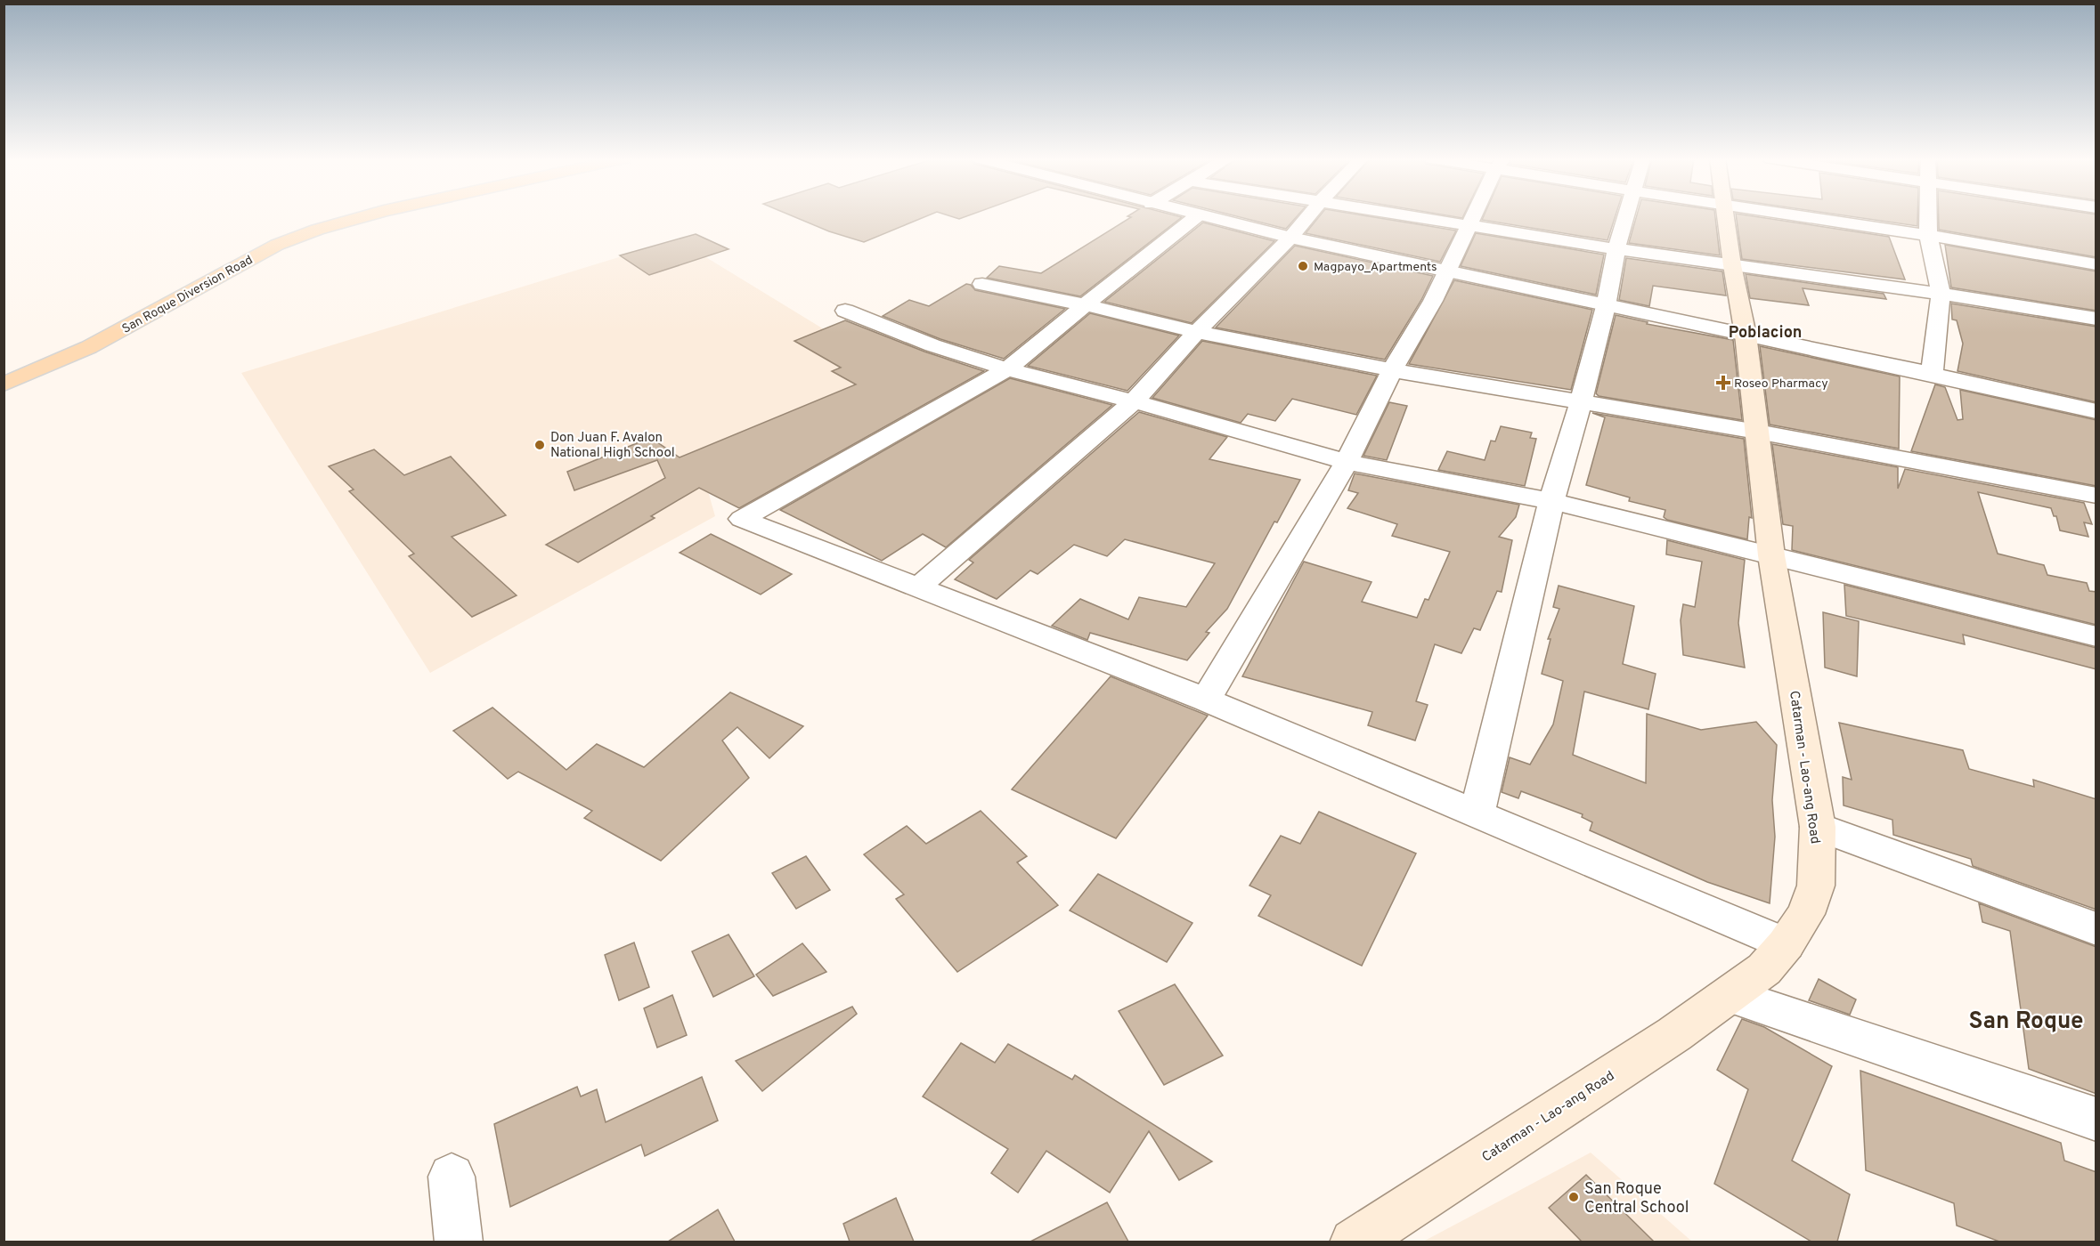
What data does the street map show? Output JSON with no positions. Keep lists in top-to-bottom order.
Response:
{
  "streets": {
    "main road": ["San Roque Diversion Road", "Catarman - Lao-ang Road"]
  },
  "districts": ["Poblacion", "San Roque"],
  "places": {
    "other": ["Magpayo_Apartments", "Don Juan F. Avalon National High School", "San Roque Central School"],
    "health": ["Roseo Pharmacy"]
  }
}
